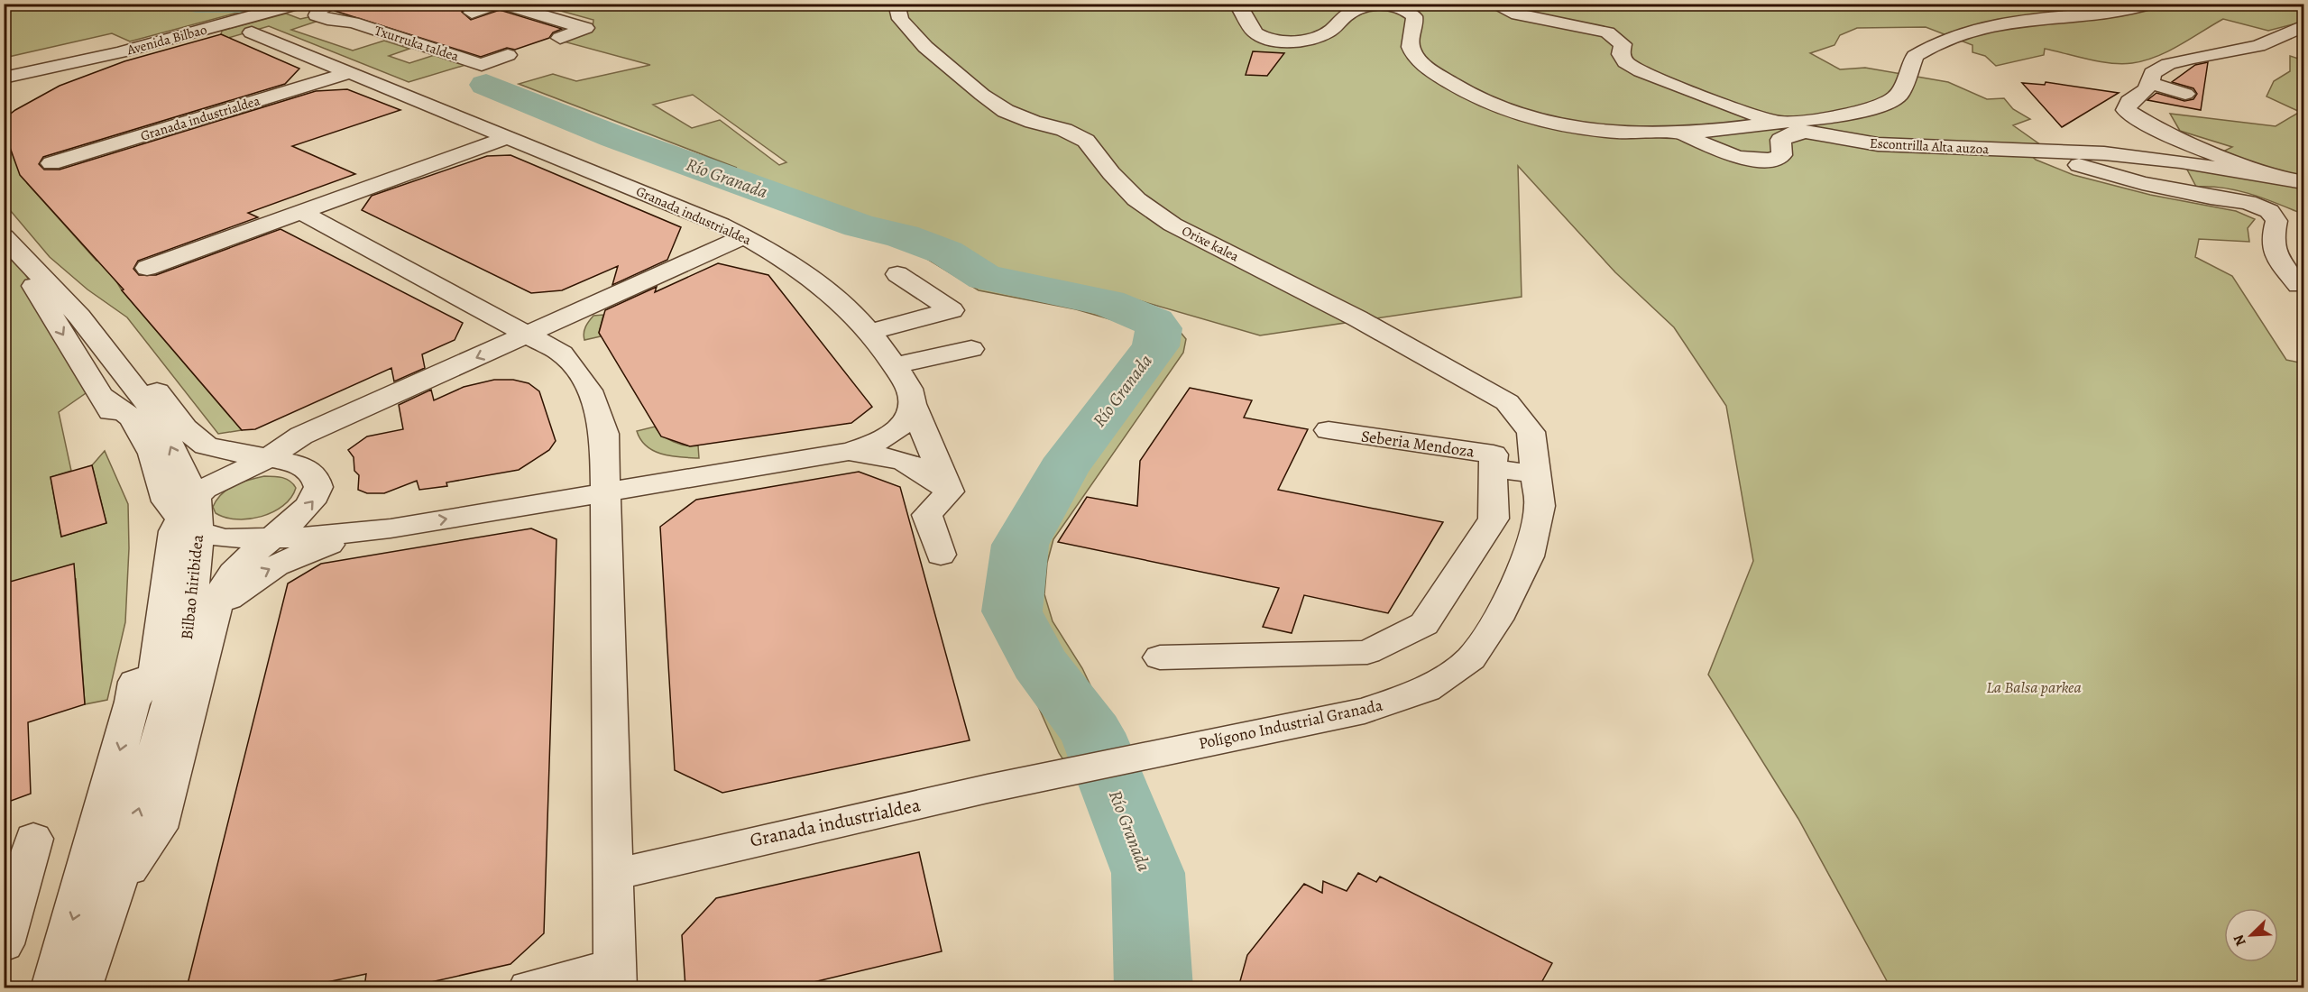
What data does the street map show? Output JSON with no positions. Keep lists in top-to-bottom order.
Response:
{
  "streets": {
    "street": [
      "Avenida Bilbao",
      "Txurruka taldea",
      "Granada industrialdea",
      "Escontrilla Alta auzoa",
      "Orixe kalea",
      "Seberia Mendoza",
      "Bilbao hiribidea",
      "Polígono Industrial Granada"
    ]
  },
  "crossings": [
    ["Granada industrialdea", "Polígono Industrial Granada"],
    ["Orixe kalea", "Polígono Industrial Granada"]
  ],
  "water": ["Río Granada"],
  "parks": ["La Balsa parkea"],
  "north": "bottom left"
}
